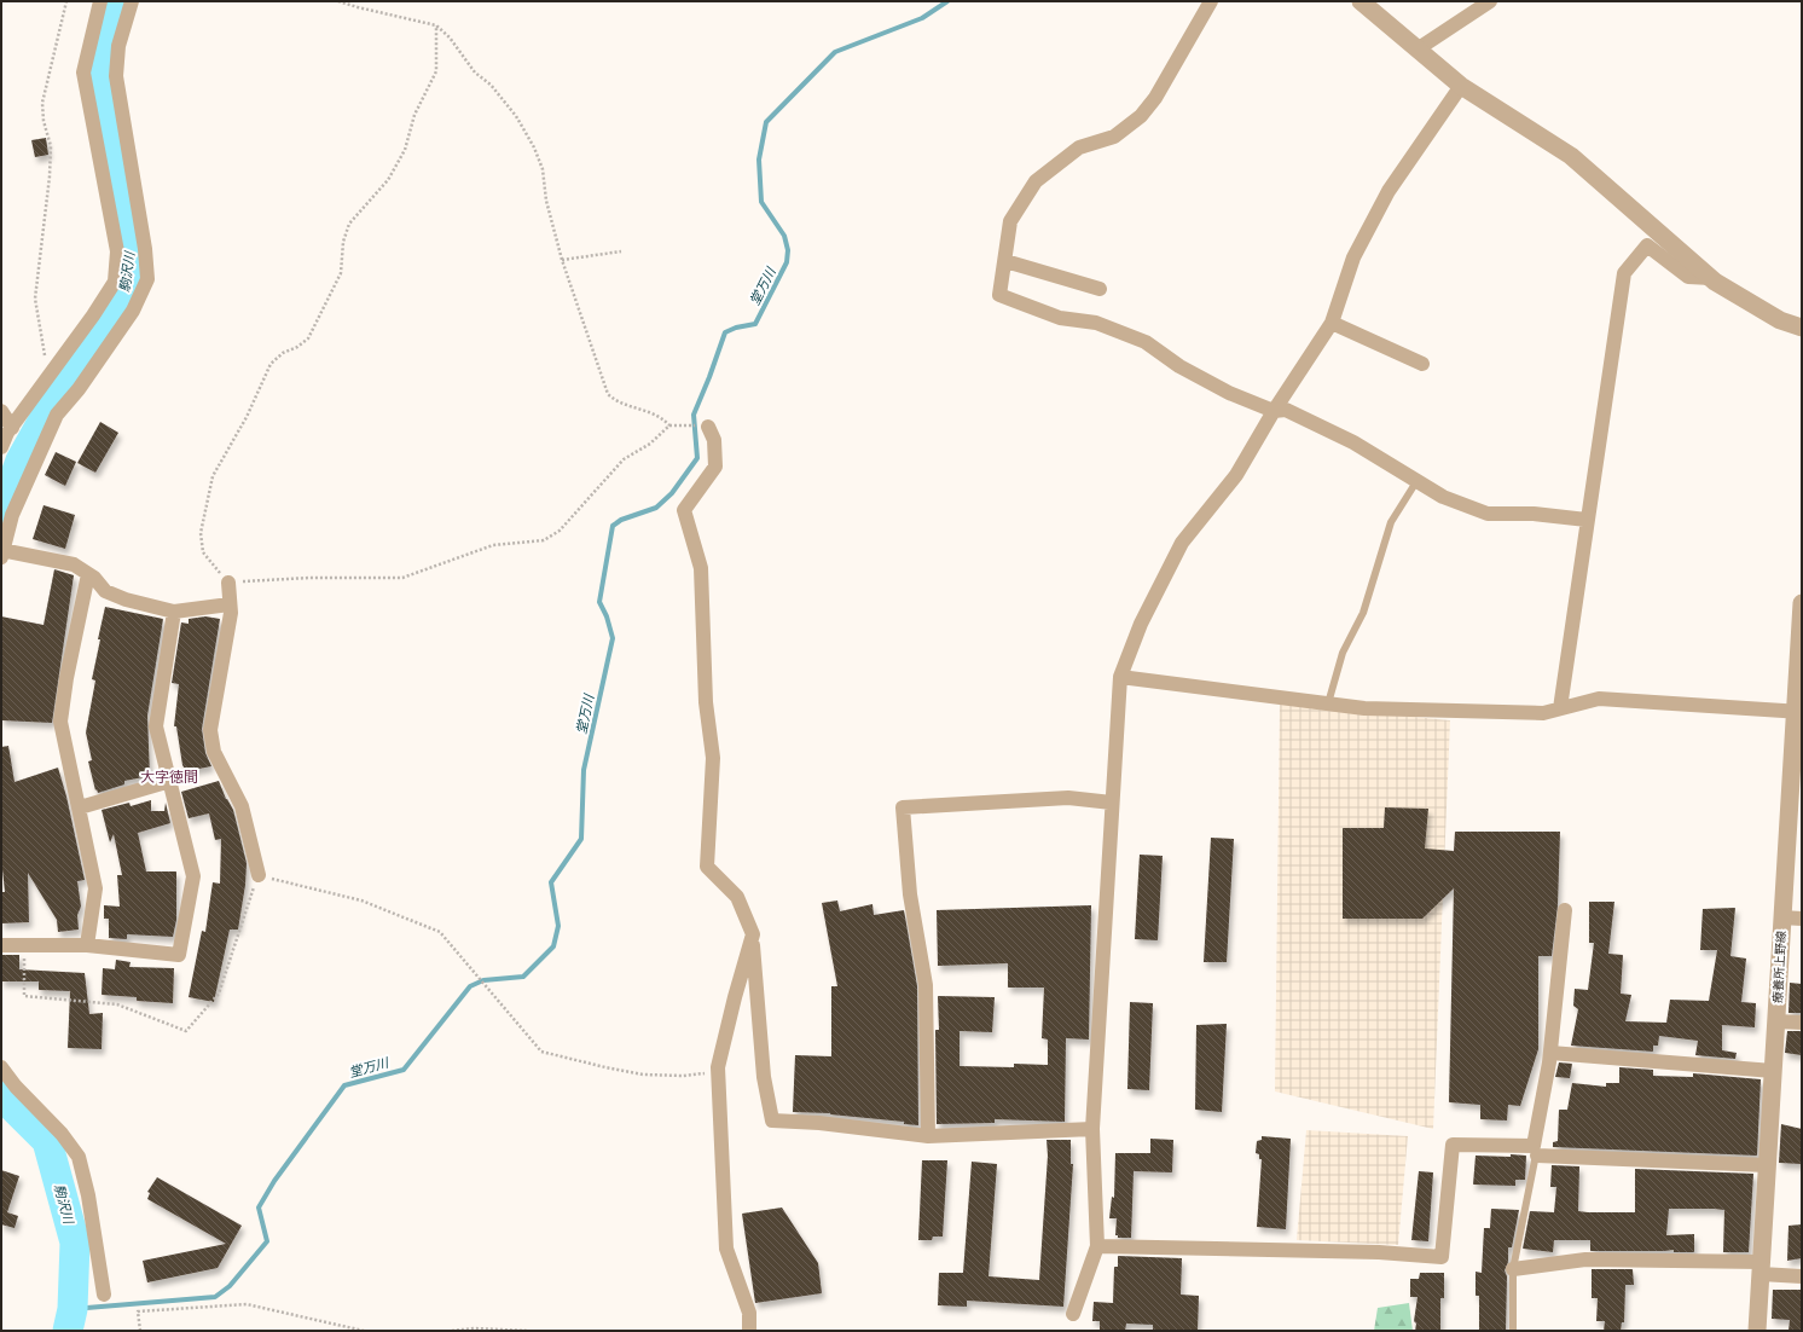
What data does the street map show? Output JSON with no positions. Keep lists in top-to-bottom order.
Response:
{
  "streets": {
    "street": ["療養所上野線"]
  },
  "districts": ["大字徳間"],
  "water": ["駒沢川", "堂万川"]
}
